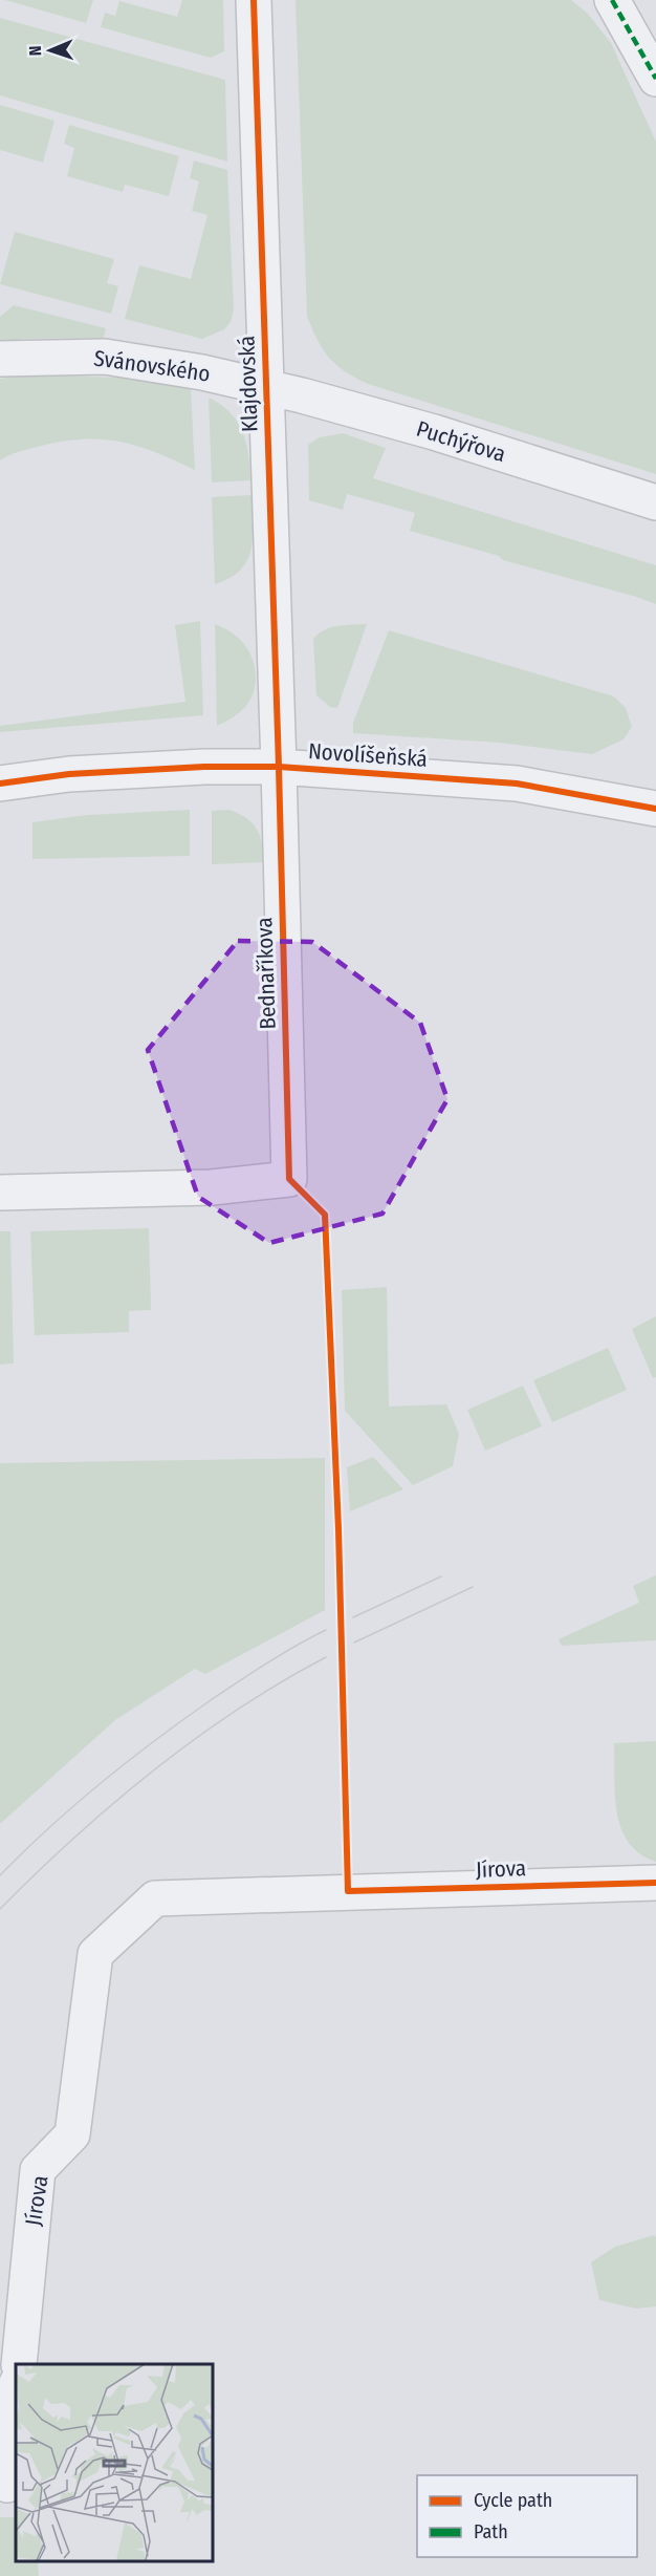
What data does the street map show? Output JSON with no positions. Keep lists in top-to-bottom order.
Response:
{
  "streets": {
    "street": [
      "Svánovského",
      "Klajdovská",
      "Puchýřova",
      "Novolíšeňská",
      "Bednaříkova",
      "Jírova"
    ]
  },
  "crossings": [
    ["Svánovského", "Klajdovská"],
    ["Svánovského", "Puchýřova"],
    ["Klajdovská", "Puchýřova"],
    ["Klajdovská", "Novolíšeňská"],
    ["Klajdovská", "Bednaříkova"],
    ["Novolíšeňská", "Bednaříkova"]
  ],
  "legend": ["Cycle path", "Path"],
  "north": "left"
}
